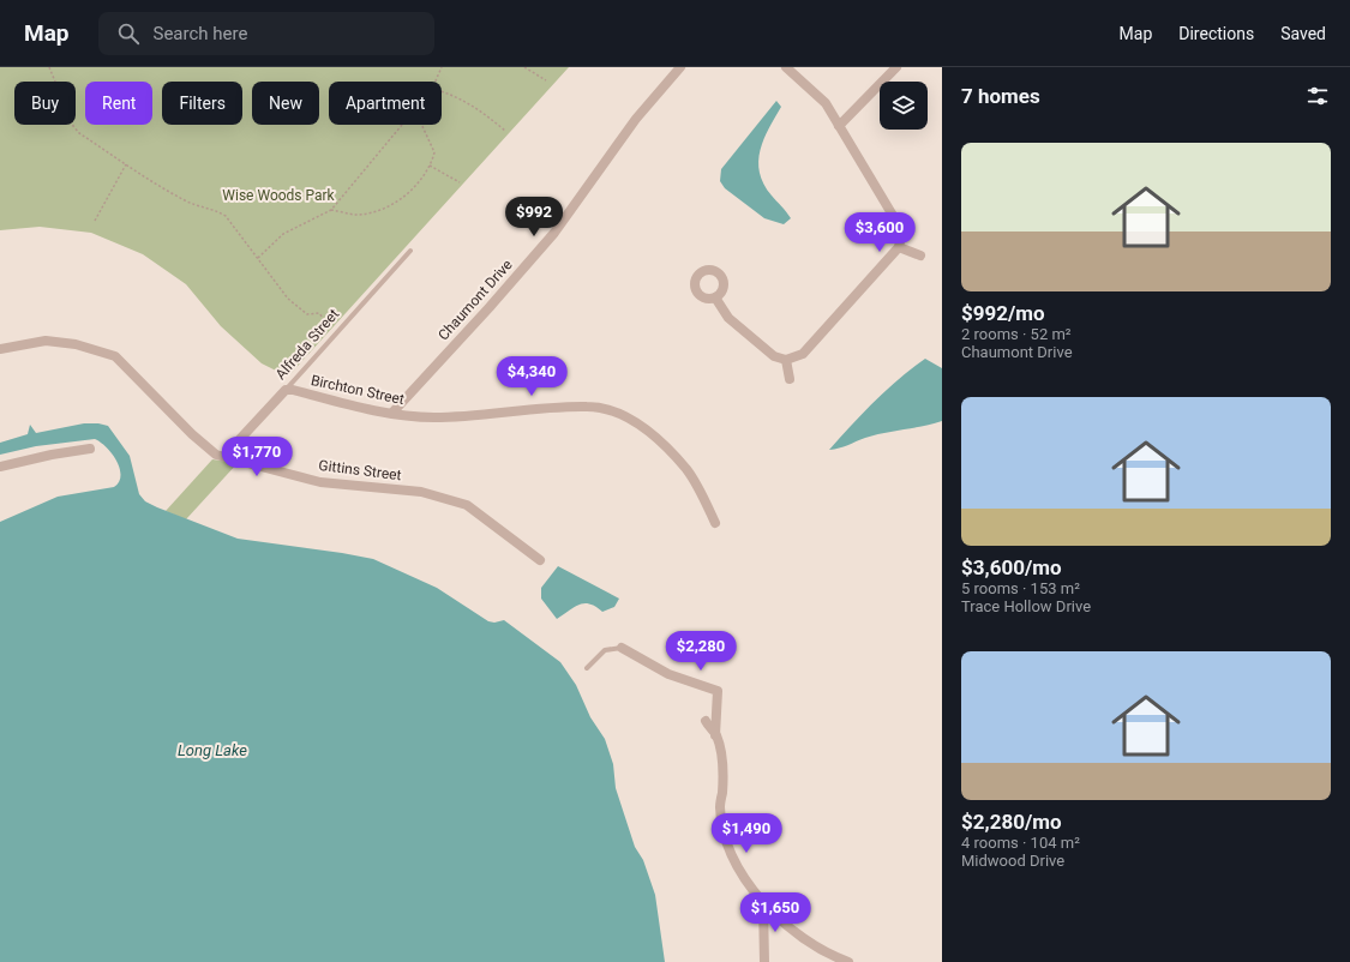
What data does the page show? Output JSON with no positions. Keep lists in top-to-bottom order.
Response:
{
  "streets": {
    "street": [
      "Chaumont Drive",
      "Alfreda Street",
      "Birchton Street",
      "Gittins Street"
    ]
  },
  "crossings": [
    ["Chaumont Drive", "Birchton Street"],
    ["Alfreda Street", "Birchton Street"],
    ["Alfreda Street", "Gittins Street"]
  ],
  "water": ["Long Lake"],
  "parks": ["Wise Woods Park"],
  "page": {
    "header": "Map",
    "search": "Search here",
    "nav": ["Map", "Directions", "Saved"],
    "heading": "7 homes",
    "chip": [
      "Buy",
      "Rent",
      "Filters",
      "New",
      "Apartment"
    ],
    "list": [
      {
        "name": "$992/mo",
        "note": "2 rooms · 52 m² · Chaumont Drive"
      },
      {
        "name": "$3,600/mo",
        "note": "5 rooms · 153 m² · Trace Hollow Drive"
      },
      {
        "name": "$2,280/mo",
        "note": "4 rooms · 104 m² · Midwood Drive"
      }
    ],
    "price": [
      "$992",
      "$3,600",
      "$4,340",
      "$1,770",
      "$2,280",
      "$1,490",
      "$1,650"
    ]
  }
}
